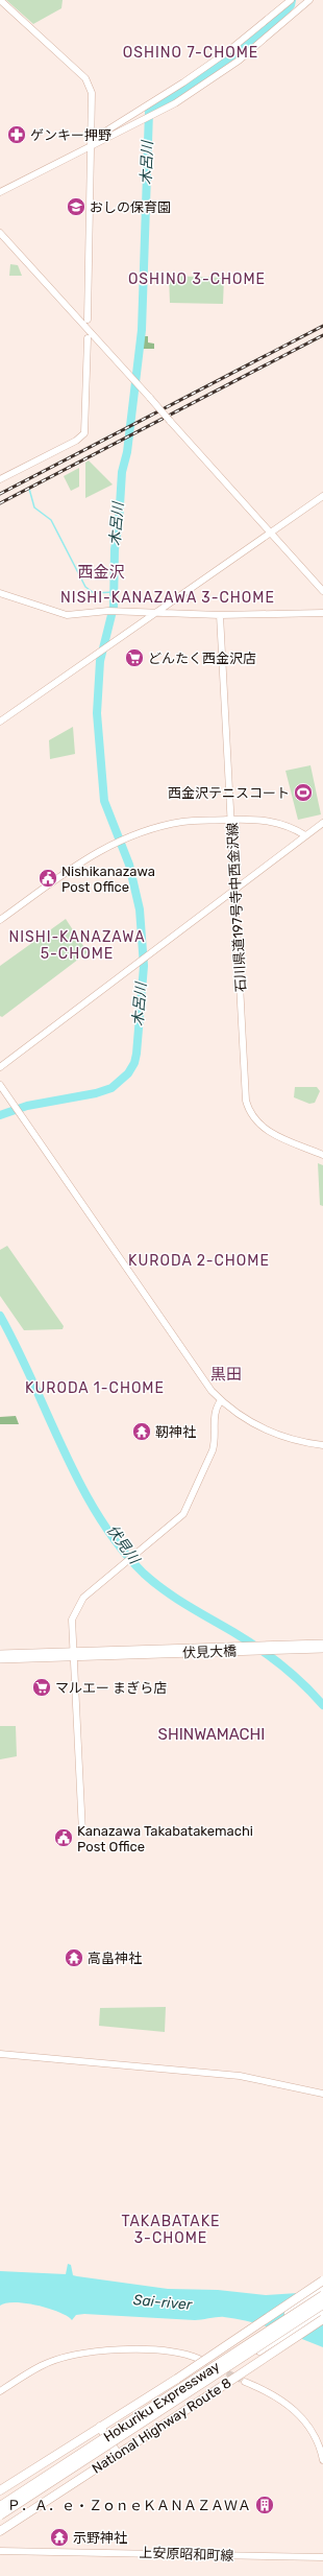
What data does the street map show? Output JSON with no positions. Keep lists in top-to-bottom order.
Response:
{
  "streets": {
    "highway": ["Hokuriku Expressway", "National Highway Route 8"],
    "main road": ["伏見大橋"],
    "street": ["石川県道197号寺中西金沢線", "上安原昭和町線"]
  },
  "districts": [
    "OSHINO 7-CHOME",
    "OSHINO 3-CHOME",
    "西金沢",
    "NISHI-KANAZAWA 3-CHOME",
    "NISHI-KANAZAWA 5-CHOME",
    "KURODA 2-CHOME",
    "黒田",
    "KURODA 1-CHOME",
    "SHINWAMACHI",
    "TAKABATAKE 3-CHOME"
  ],
  "water": ["木呂川", "伏見川", "Sai-river"],
  "places": {
    "pharmacy": ["ゲンキー押野"],
    "school or university": ["おしの保育園"],
    "supermarket": ["どんたく西金沢店", "マルエー まぎら店"],
    "sports": ["西金沢テニスコート"],
    "public building": ["Nishikanazawa Post Office", "Kanazawa Takabatakemachi Post Office"],
    "temple": ["靭神社", "高畠神社", "示野神社"],
    "building": ["Ｐ．Ａ．ｅ・ＺｏｎｅＫＡＮＡＺＡＷＡ"]
  }
}
